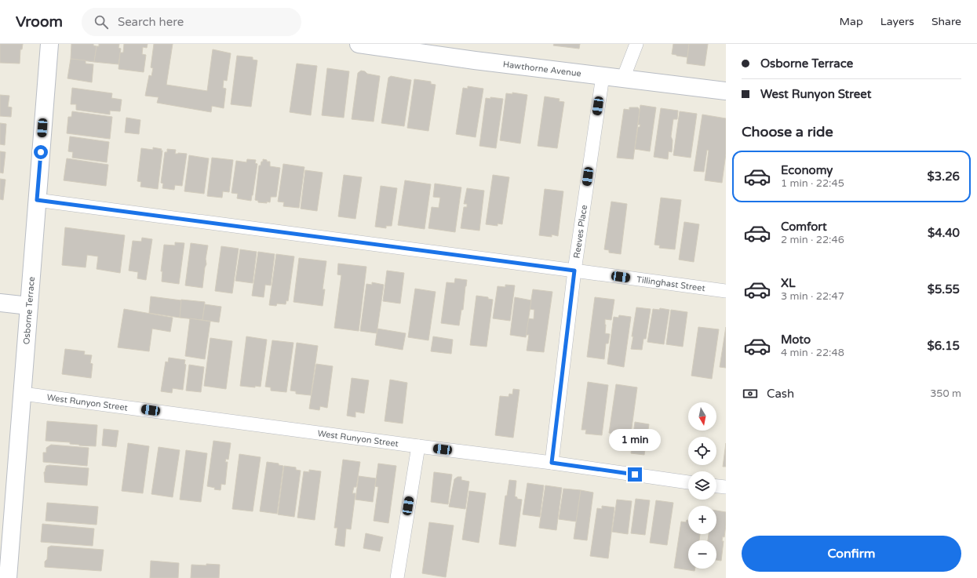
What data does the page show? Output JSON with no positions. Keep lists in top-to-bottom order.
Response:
{
  "streets": {
    "street": [
      "Hawthorne Avenue",
      "Reeves Place",
      "Tillinghast Street",
      "Osborne Terrace",
      "West Runyon Street"
    ]
  },
  "crossings": [
    ["Hawthorne Avenue", "Reeves Place"],
    ["Reeves Place", "Tillinghast Street"],
    ["Reeves Place", "West Runyon Street"],
    ["Tillinghast Street", "Osborne Terrace"],
    ["Osborne Terrace", "West Runyon Street"]
  ],
  "north": "bottom",
  "page": {
    "header": "Vroom",
    "search": "Search here",
    "nav": ["Map", "Layers", "Share"],
    "banner": ["Osborne Terrace", "West Runyon Street"],
    "heading": "Choose a ride",
    "list": [
      {
        "name": "Economy",
        "note": "1 min · 22:45",
        "value": "$3.26"
      },
      {
        "name": "Comfort",
        "note": "2 min · 22:46",
        "value": "$4.40"
      },
      {
        "name": "XL",
        "note": "3 min · 22:47",
        "value": "$5.55"
      },
      {
        "name": "Moto",
        "note": "4 min · 22:48",
        "value": "$6.15"
      }
    ],
    "pay": ["Cash", "350 m"],
    "map_buttons": ["+", "−"],
    "bubble": "1 min",
    "buttons": "Confirm"
  }
}
